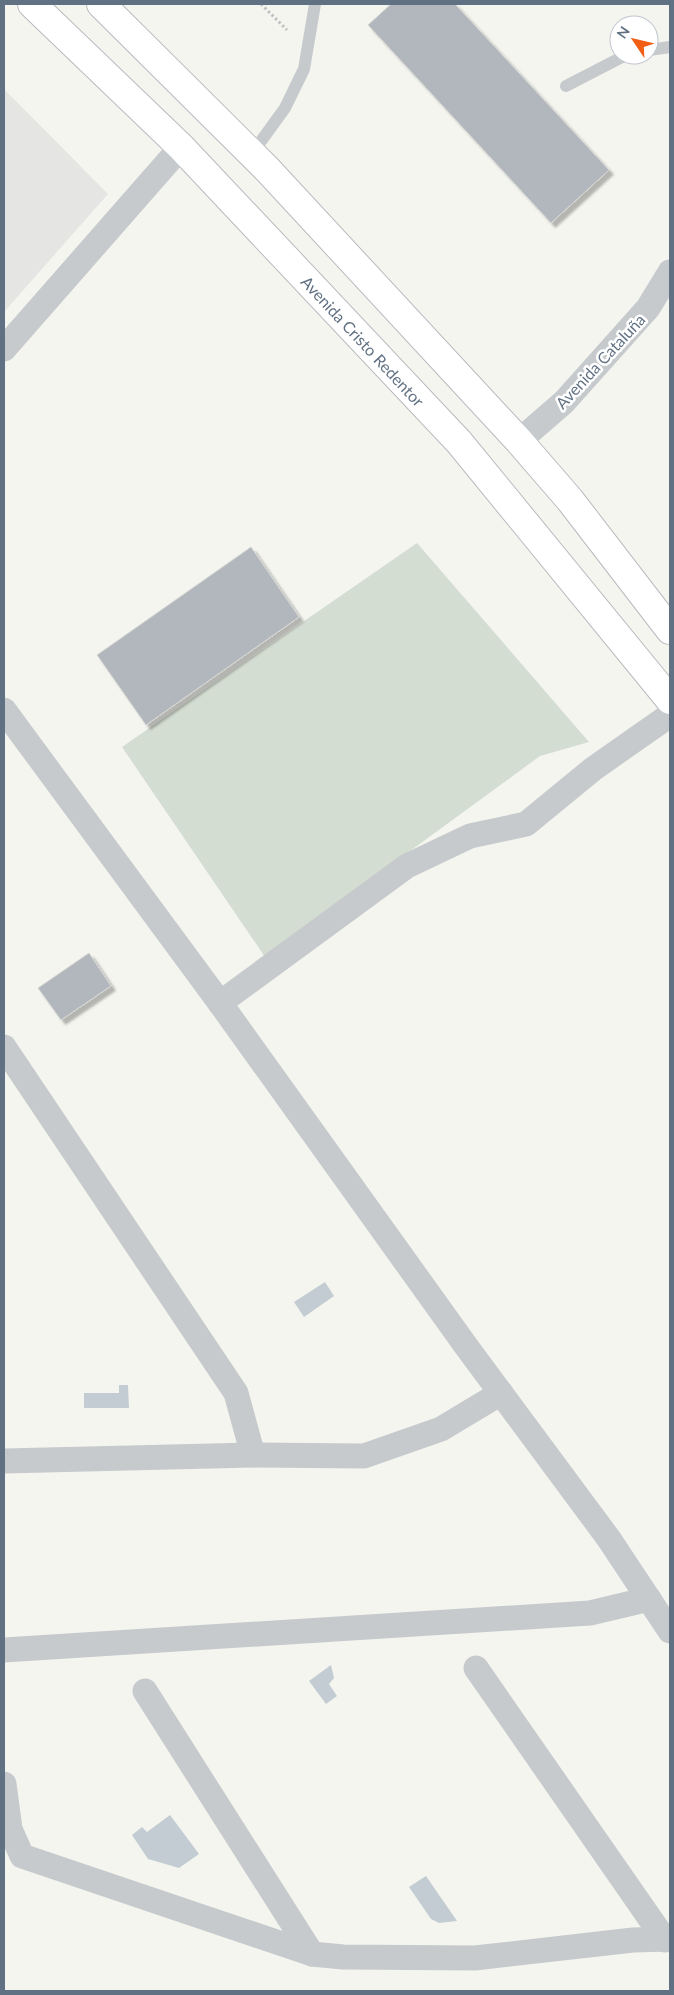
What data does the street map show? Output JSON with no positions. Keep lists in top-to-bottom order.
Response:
{
  "streets": {
    "highway": ["Avenida Cristo Redentor"],
    "street": ["Avenida Cataluña"]
  },
  "north": "top left"
}
